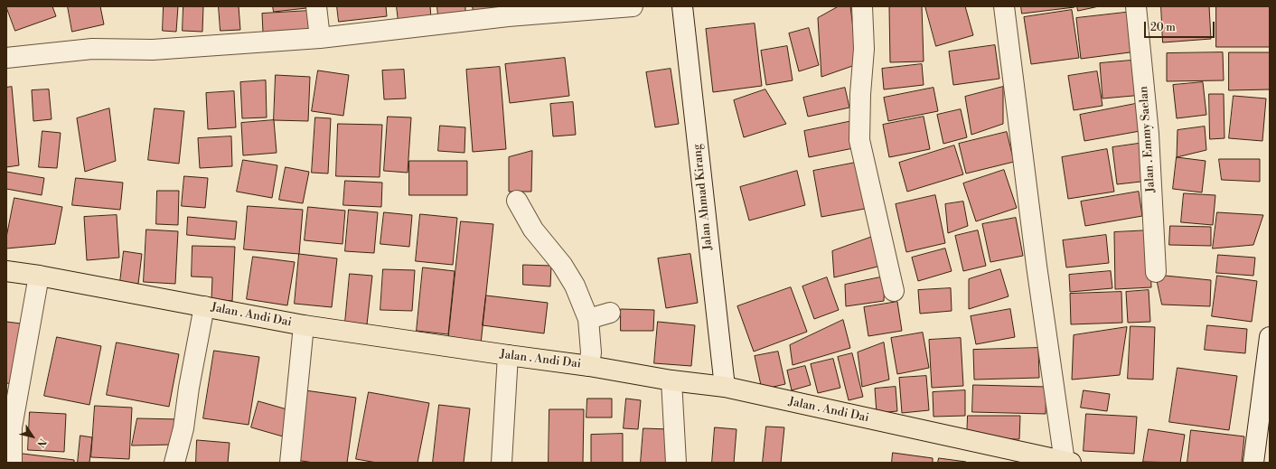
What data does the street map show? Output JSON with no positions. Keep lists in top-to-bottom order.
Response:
{
  "streets": {
    "highway": ["Jalan . Andi Dai"],
    "street": ["Jalan . Emmy Saelan", "Jalan Ahmad Kirang"]
  },
  "crossings": [
    ["Jalan Ahmad Kirang", "Jalan . Andi Dai"]
  ],
  "scale_bar": "20 m",
  "north": "bottom right"
}
